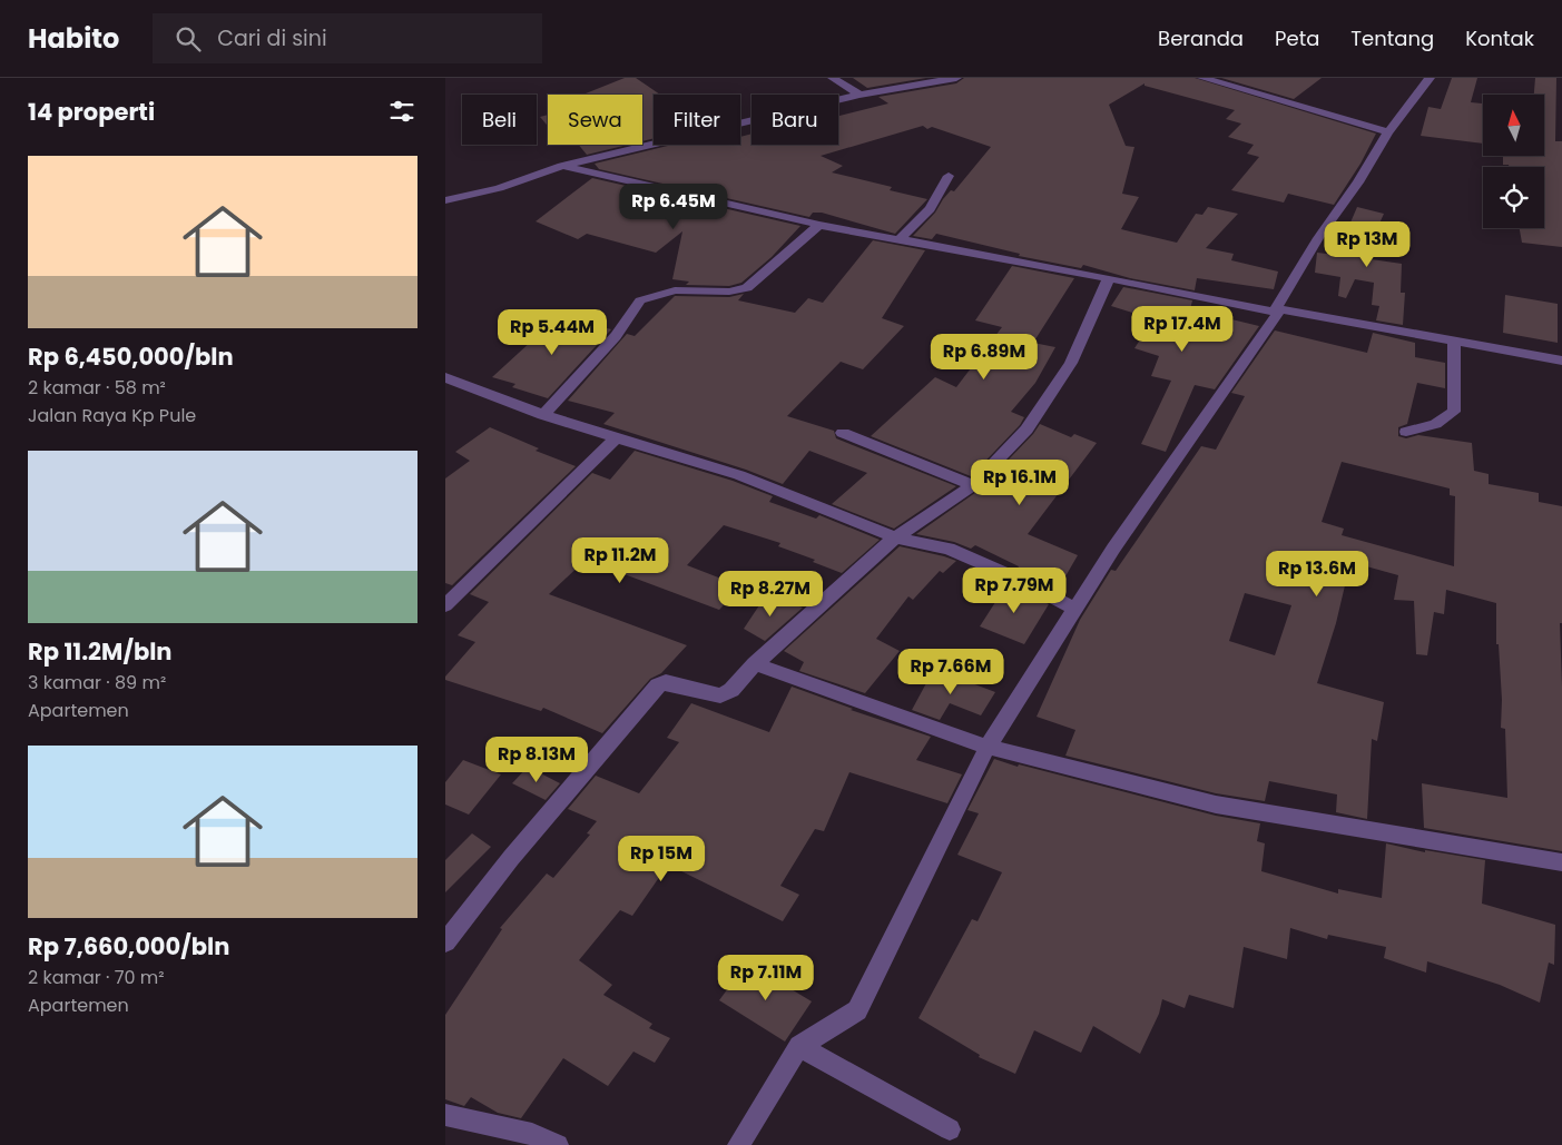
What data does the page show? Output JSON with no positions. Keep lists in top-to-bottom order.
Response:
{
  "north": "top",
  "page": {
    "header": "Habito",
    "search": "Cari di sini",
    "nav": [
      "Beranda",
      "Peta",
      "Tentang",
      "Kontak"
    ],
    "heading": "14 properti",
    "chip": [
      "Beli",
      "Sewa",
      "Filter",
      "Baru"
    ],
    "list": [
      {
        "name": "Rp 6,450,000/bln",
        "note": "2 kamar · 58 m² · Jalan Raya Kp Pule"
      },
      {
        "name": "Rp 11.2M/bln",
        "note": "3 kamar · 89 m² · Apartemen"
      },
      {
        "name": "Rp 7,660,000/bln",
        "note": "2 kamar · 70 m² · Apartemen"
      }
    ],
    "price": [
      "Rp 6.45M",
      "Rp 13M",
      "Rp 17.4M",
      "Rp 5.44M",
      "Rp 6.89M",
      "Rp 16.1M",
      "Rp 11.2M",
      "Rp 13.6M",
      "Rp 7.79M",
      "Rp 8.27M",
      "Rp 7.66M",
      "Rp 8.13M",
      "Rp 15M",
      "Rp 7.11M"
    ]
  }
}
